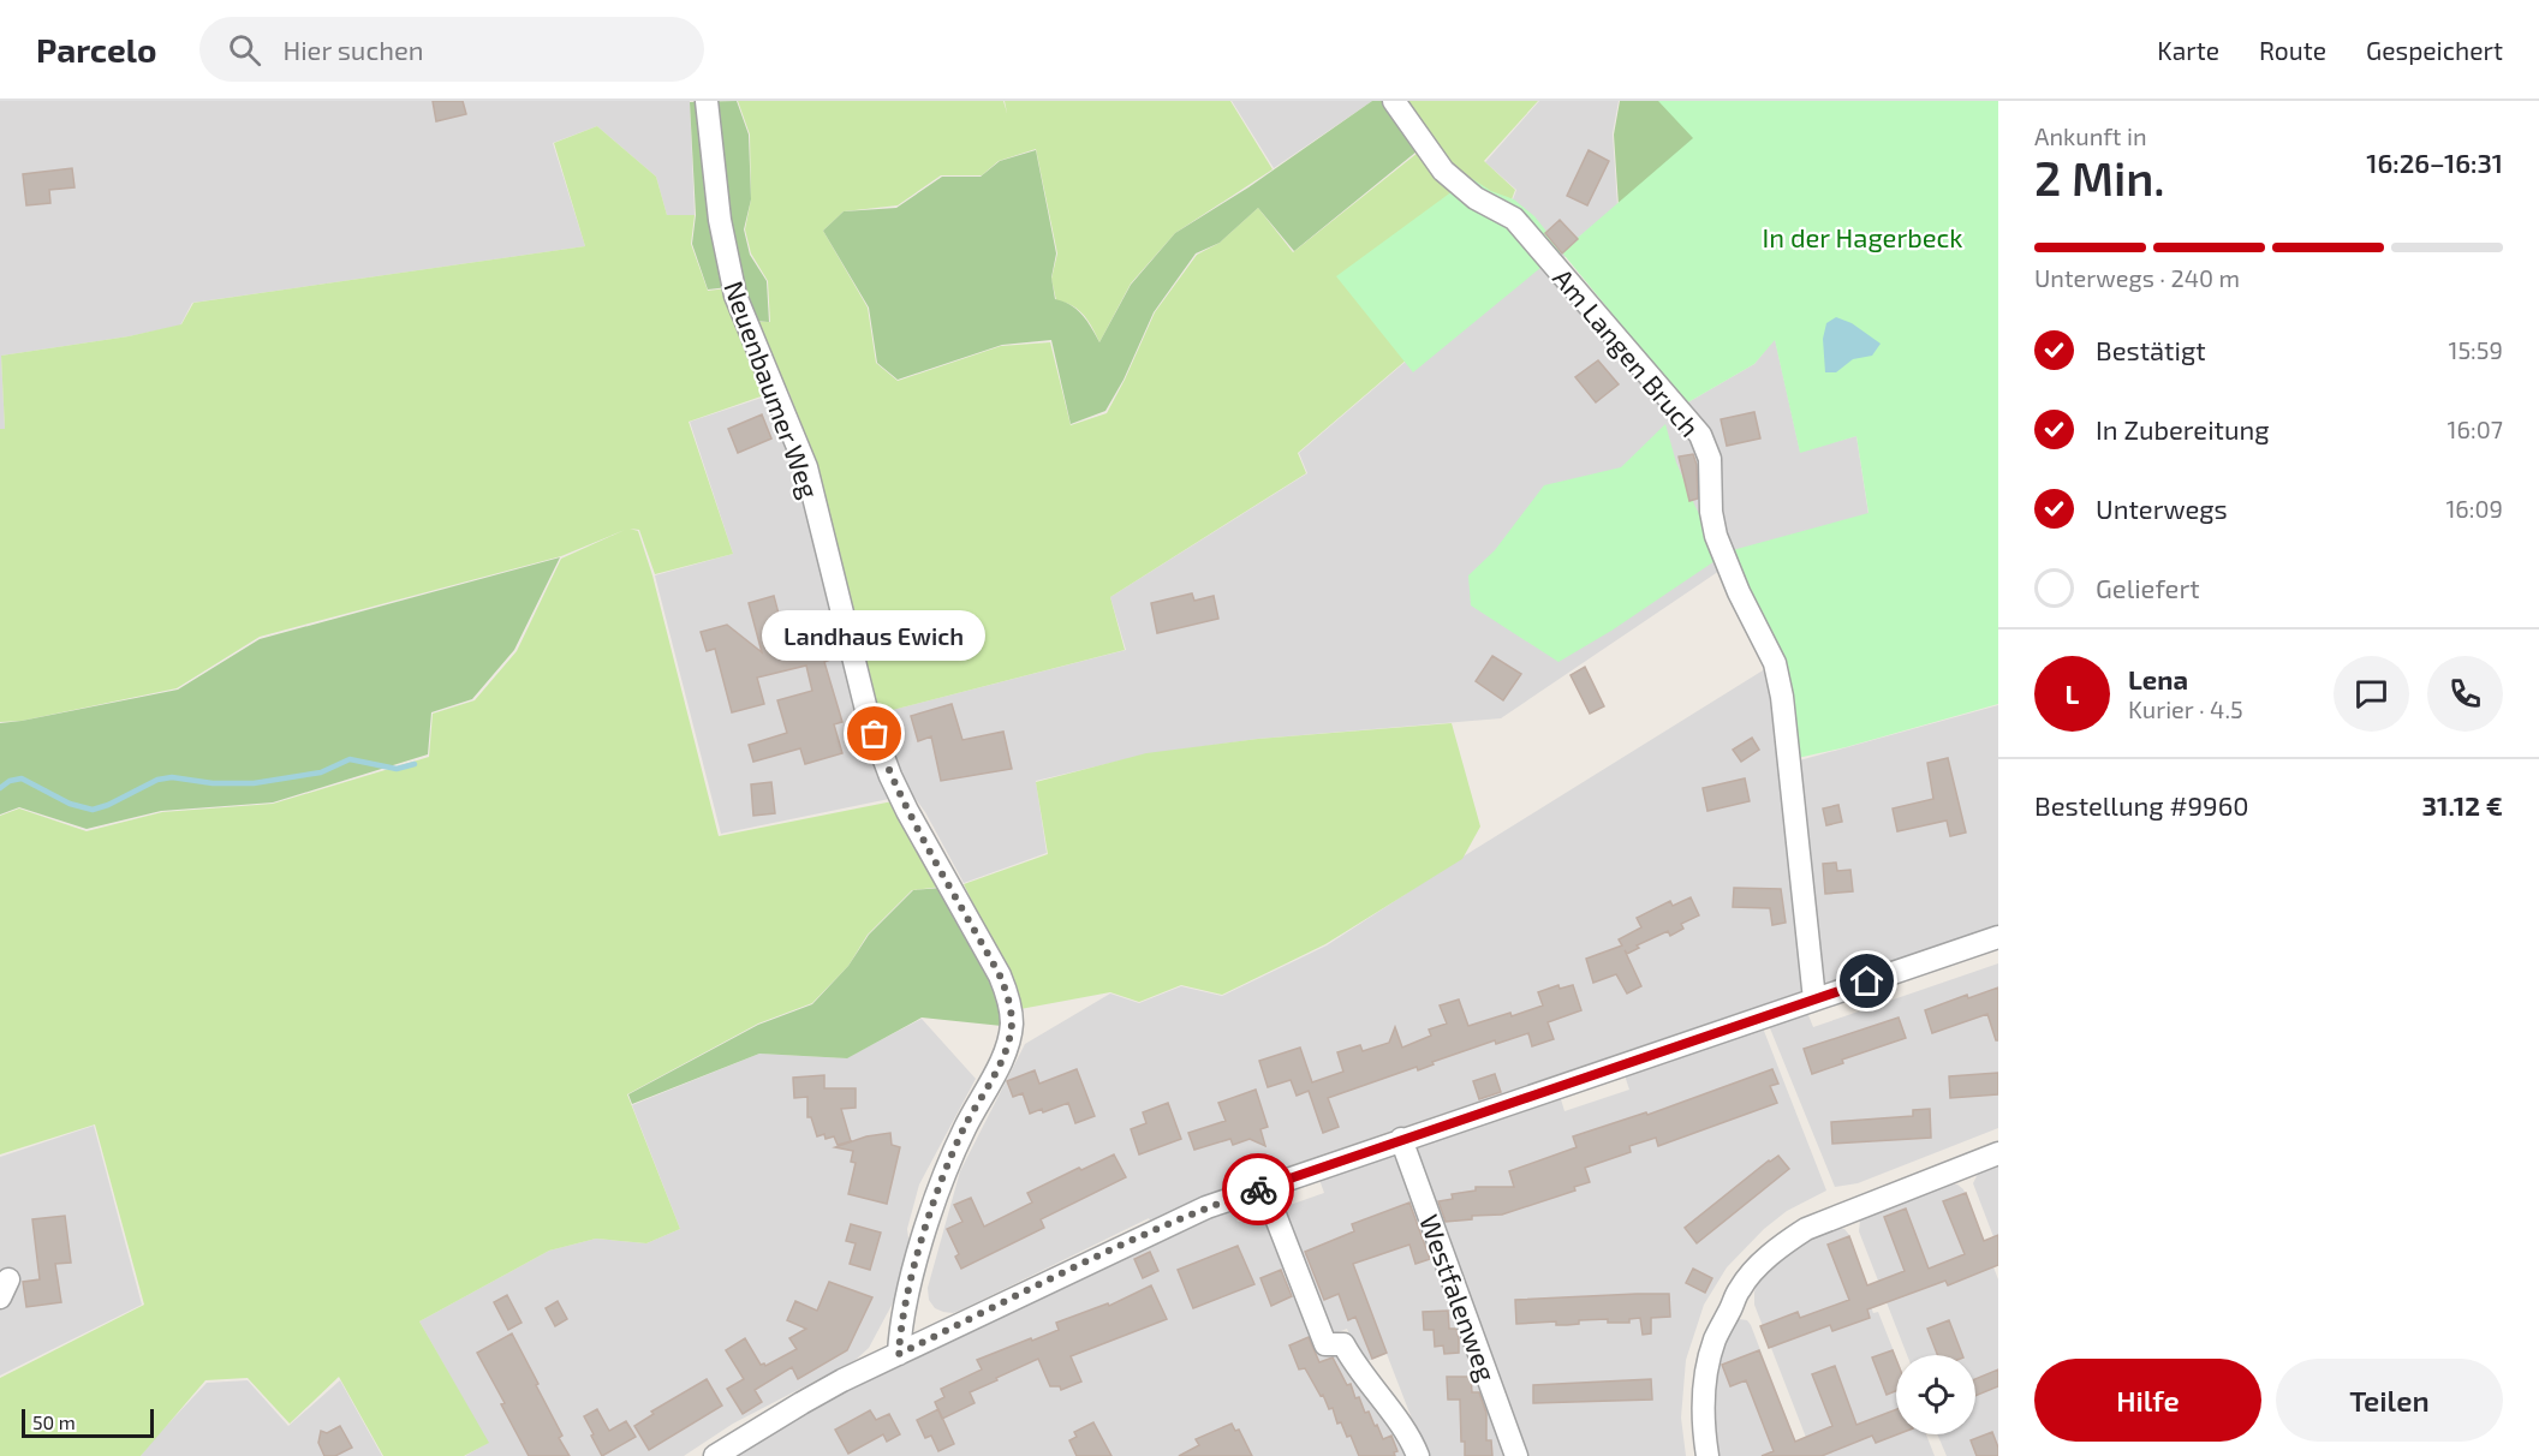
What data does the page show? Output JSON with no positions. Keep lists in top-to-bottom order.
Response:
{
  "streets": {
    "street": ["Am Langen Bruch", "Neuenbaumer Weg", "Westfalenweg"]
  },
  "parks": ["In der Hagerbeck"],
  "places": ["Landhaus Ewich"],
  "scale_bar": "50 m",
  "page": {
    "header": "Parcelo",
    "search": "Hier suchen",
    "nav": ["Karte", "Route", "Gespeichert"],
    "heading": ["2 Min.", "Ankunft in", "16:26–16:31"],
    "panel": [
      "Lena",
      "Kurier · 4.5",
      "Bestellung #9960",
      "31.12 €"
    ],
    "bar": "Unterwegs · 240 m",
    "list": [
      ["Bestätigt", "15:59"],
      ["In Zubereitung", "16:07"],
      ["Unterwegs", "16:09"],
      "Geliefert"
    ],
    "bubble": "Landhaus Ewich",
    "round": "L",
    "buttons": ["Hilfe", "Teilen"],
    "scale": "50 m"
  }
}
